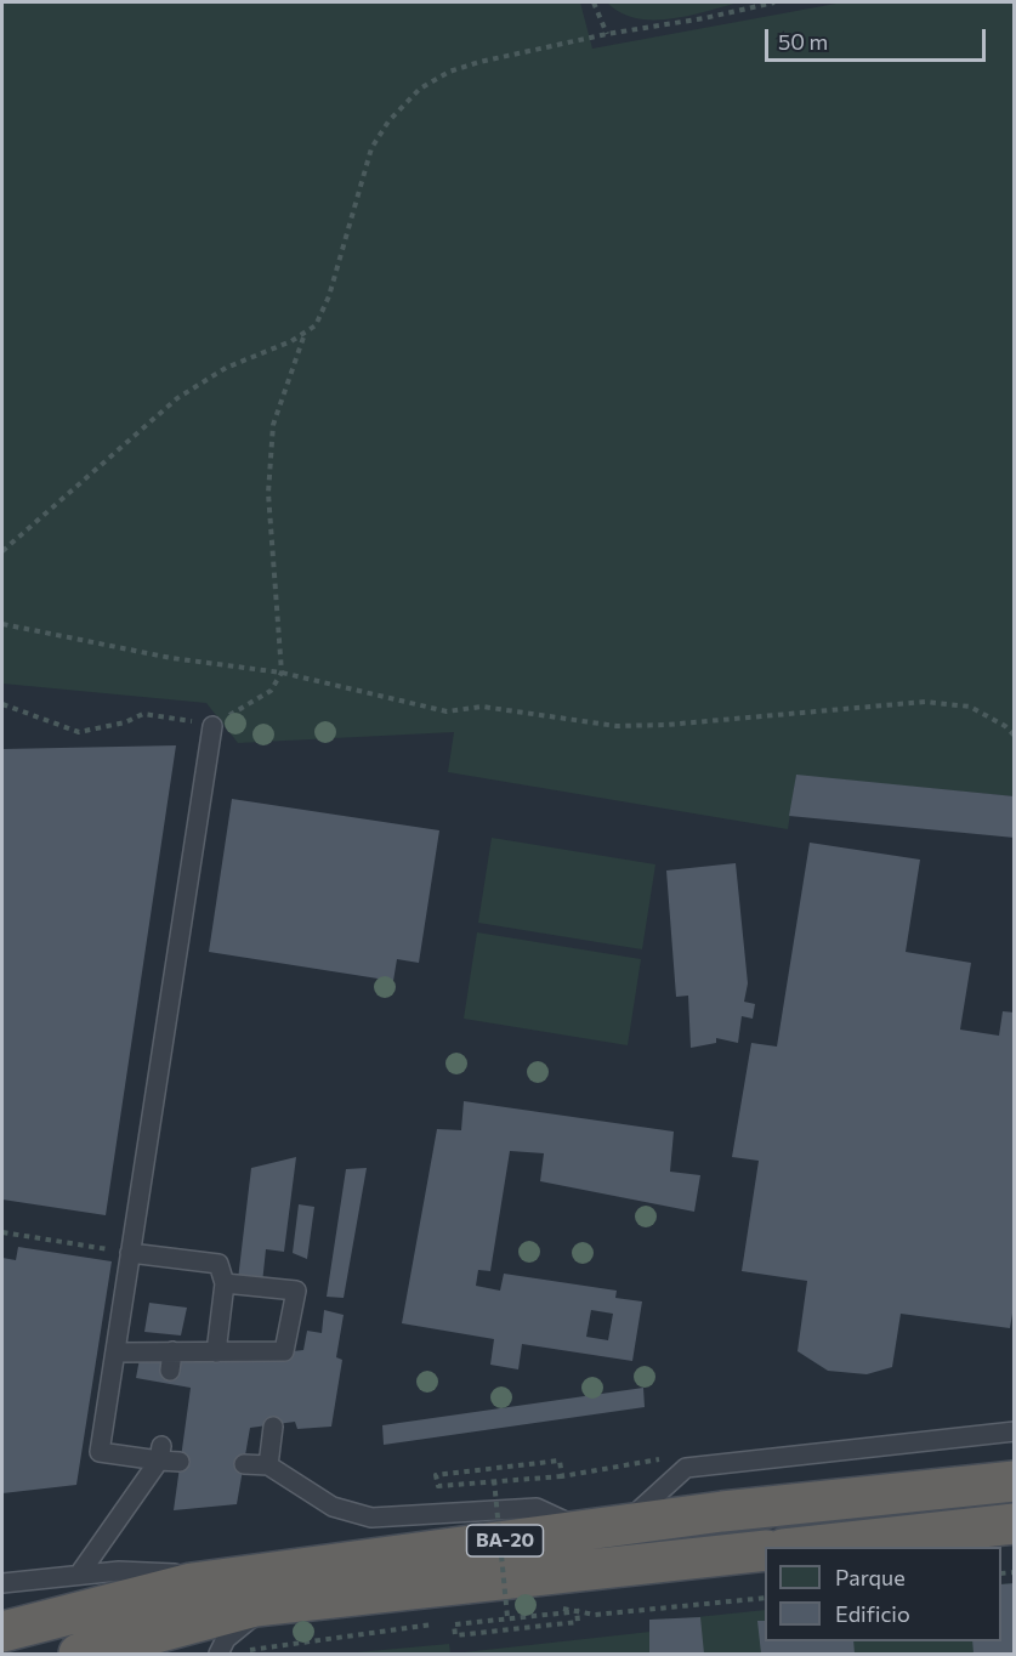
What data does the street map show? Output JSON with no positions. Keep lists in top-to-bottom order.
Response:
{
  "streets": {
    "highway": ["BA-20"]
  },
  "legend": ["Parque", "Edificio"],
  "scale_bar": "50 m"
}
